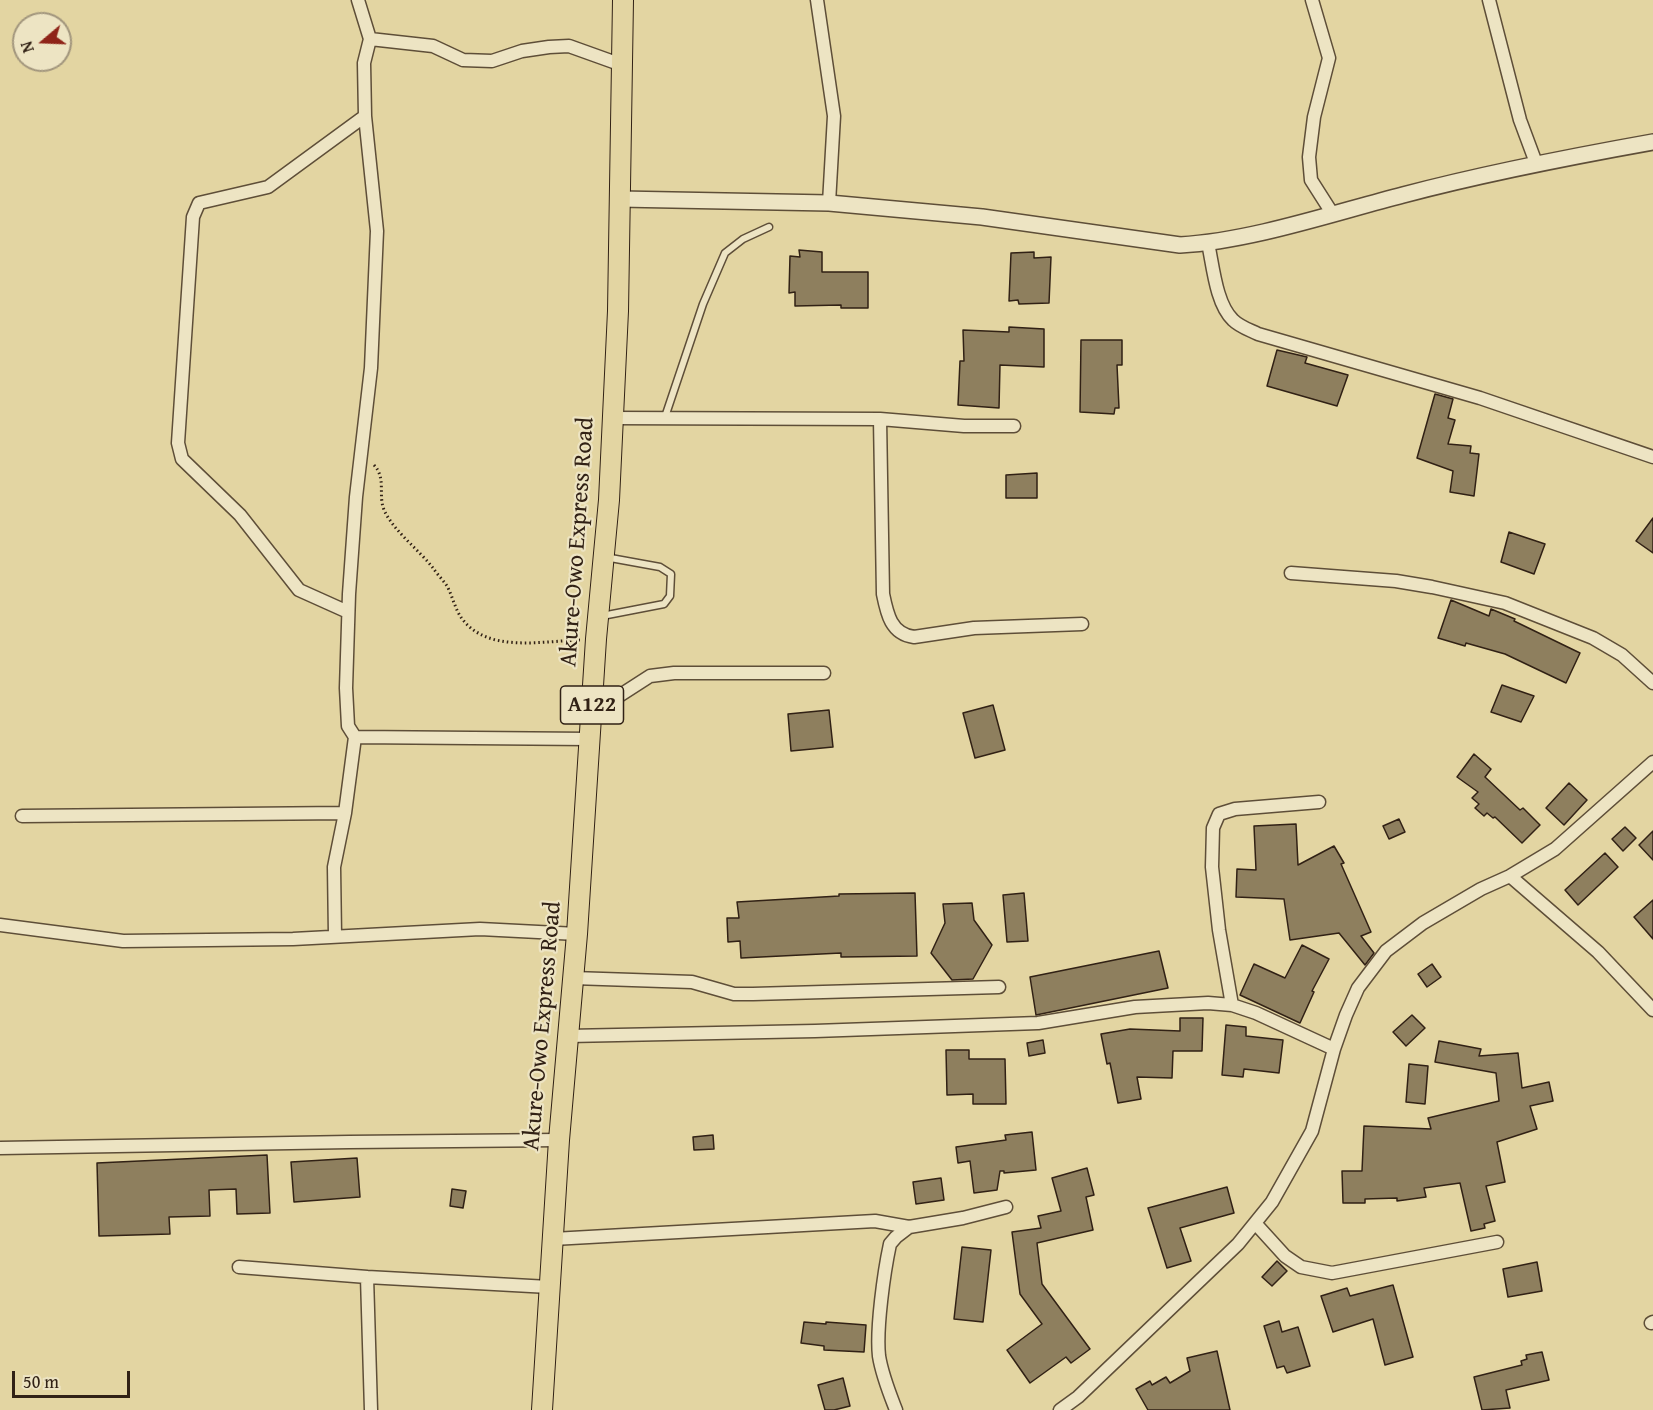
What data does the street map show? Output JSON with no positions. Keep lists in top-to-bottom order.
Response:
{
  "streets": {
    "highway": ["Akure-Owo Express Road", "A122"]
  },
  "scale_bar": "50 m",
  "north": "left"
}
